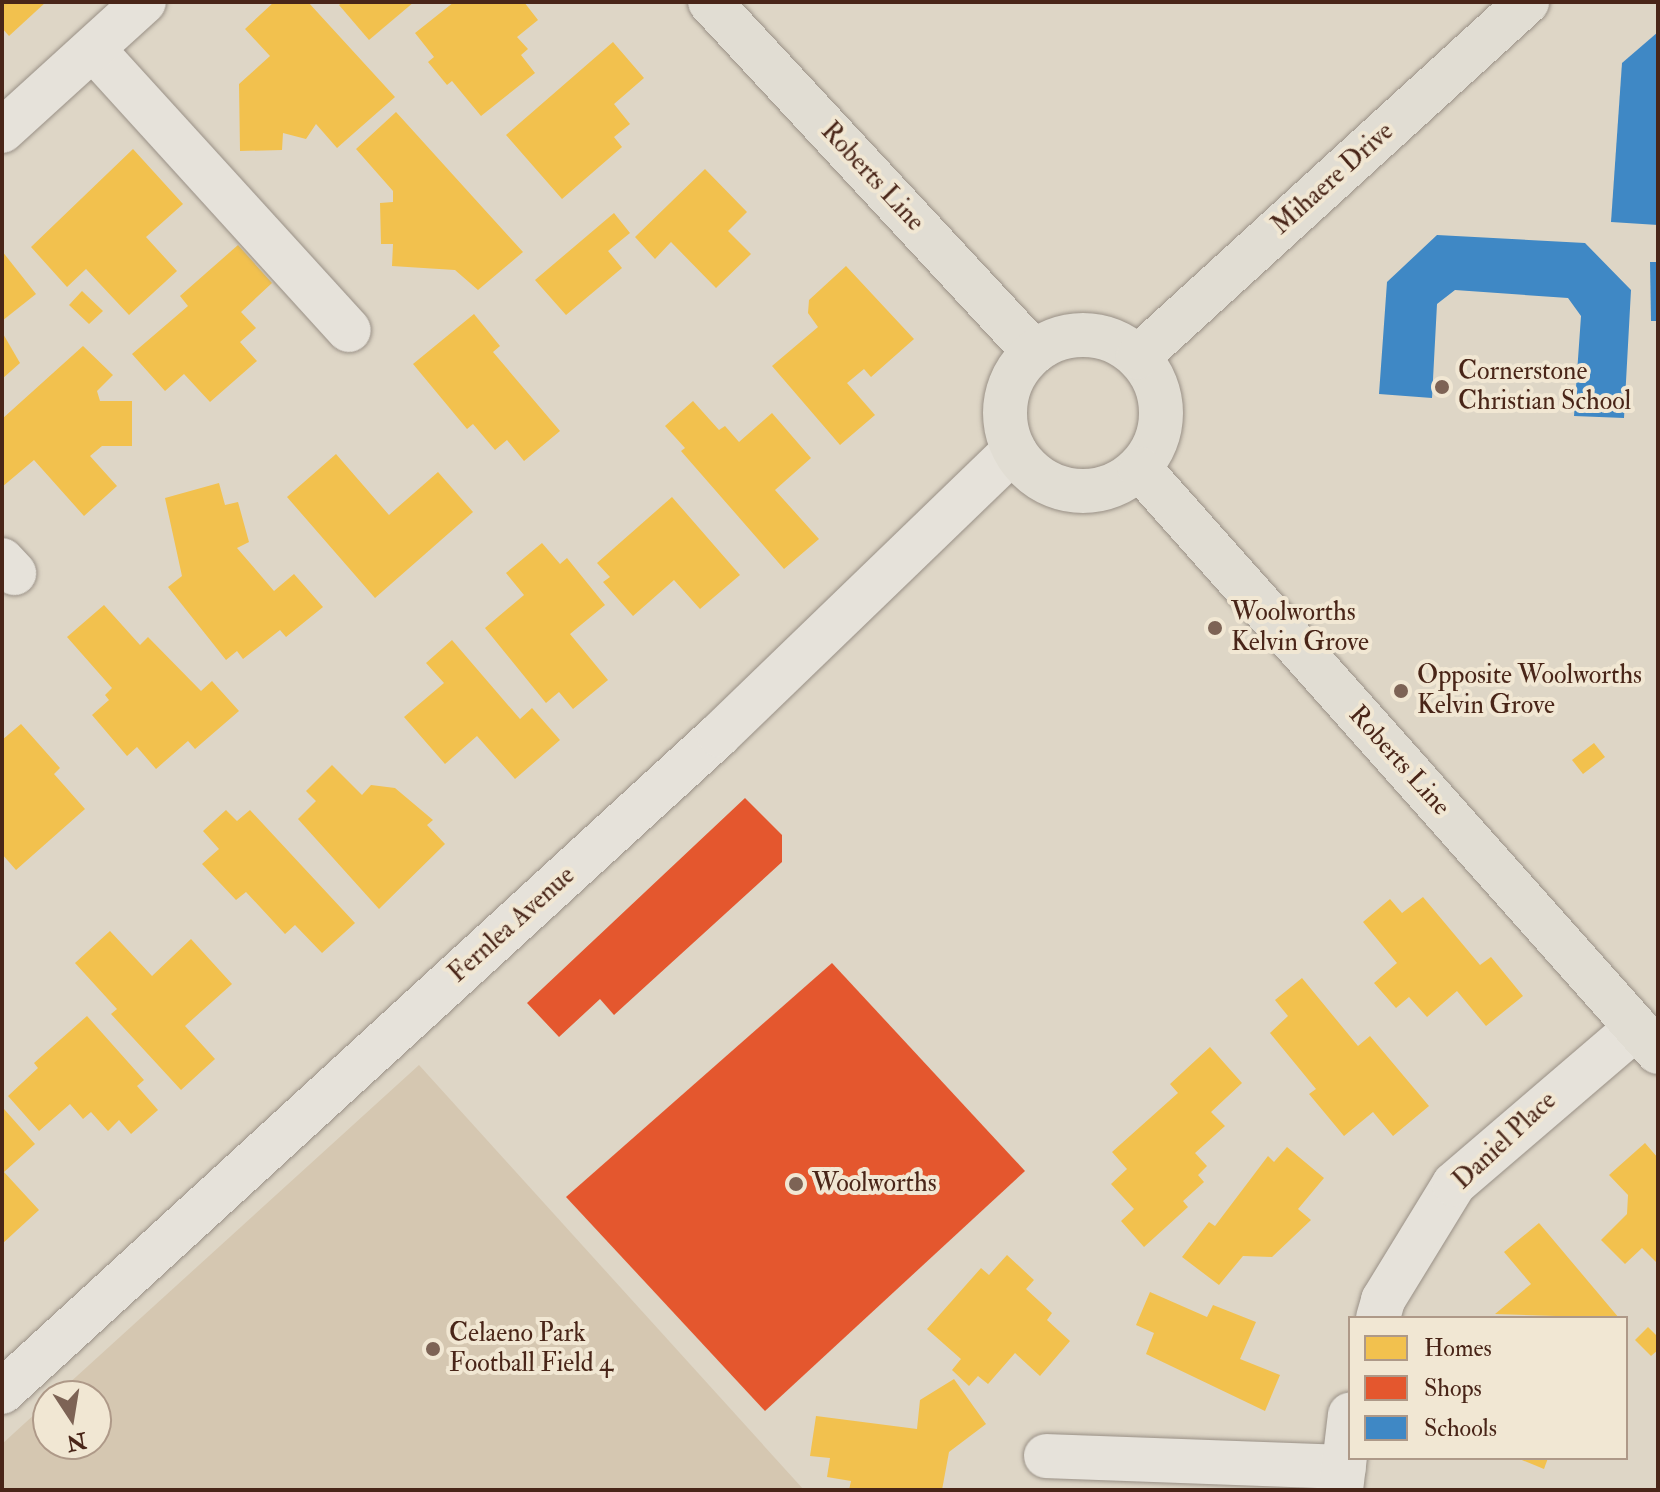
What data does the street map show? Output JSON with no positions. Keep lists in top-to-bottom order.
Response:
{
  "streets": {
    "main road": ["Roberts Line", "Mihaere Drive"],
    "street": ["Fernlea Avenue", "Daniel Place"]
  },
  "crossings": [
    ["Roberts Line", "Mihaere Drive"],
    ["Roberts Line", "Fernlea Avenue"],
    ["Roberts Line", "Daniel Place"],
    ["Mihaere Drive", "Fernlea Avenue"]
  ],
  "places": [
    "Cornerstone Christian School",
    "Woolworths Kelvin Grove",
    "Opposite Woolworths Kelvin Grove",
    "Woolworths",
    "Celaeno Park Football Field 4"
  ],
  "legend": ["Homes", "Shops", "Schools"],
  "north": "bottom"
}
